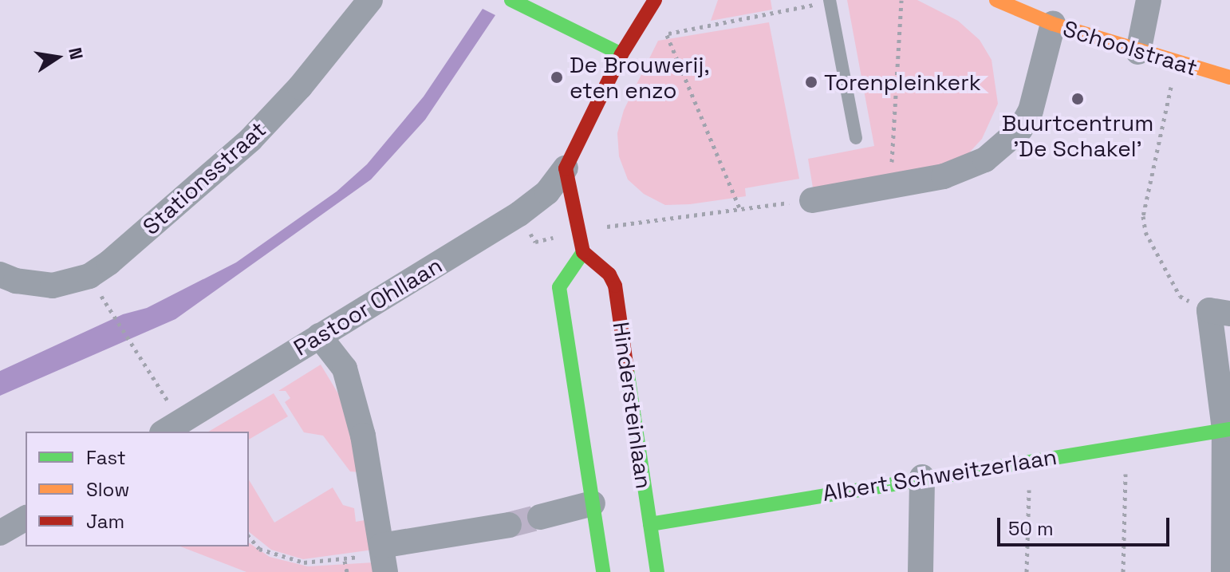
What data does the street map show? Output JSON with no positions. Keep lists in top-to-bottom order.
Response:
{
  "streets": {
    "street": [
      "Schoolstraat",
      "Stationsstraat",
      "Pastoor Ohllaan",
      "Hindersteinlaan",
      "Albert Schweitzerlaan"
    ]
  },
  "crossings": [
    ["Hindersteinlaan", "Albert Schweitzerlaan"]
  ],
  "places": ["De Brouwerij, eten enzo", "Torenpleinkerk", "Buurtcentrum 'De Schakel'"],
  "legend": ["Fast", "Slow", "Jam"],
  "scale_bar": "50 m",
  "north": "right"
}
